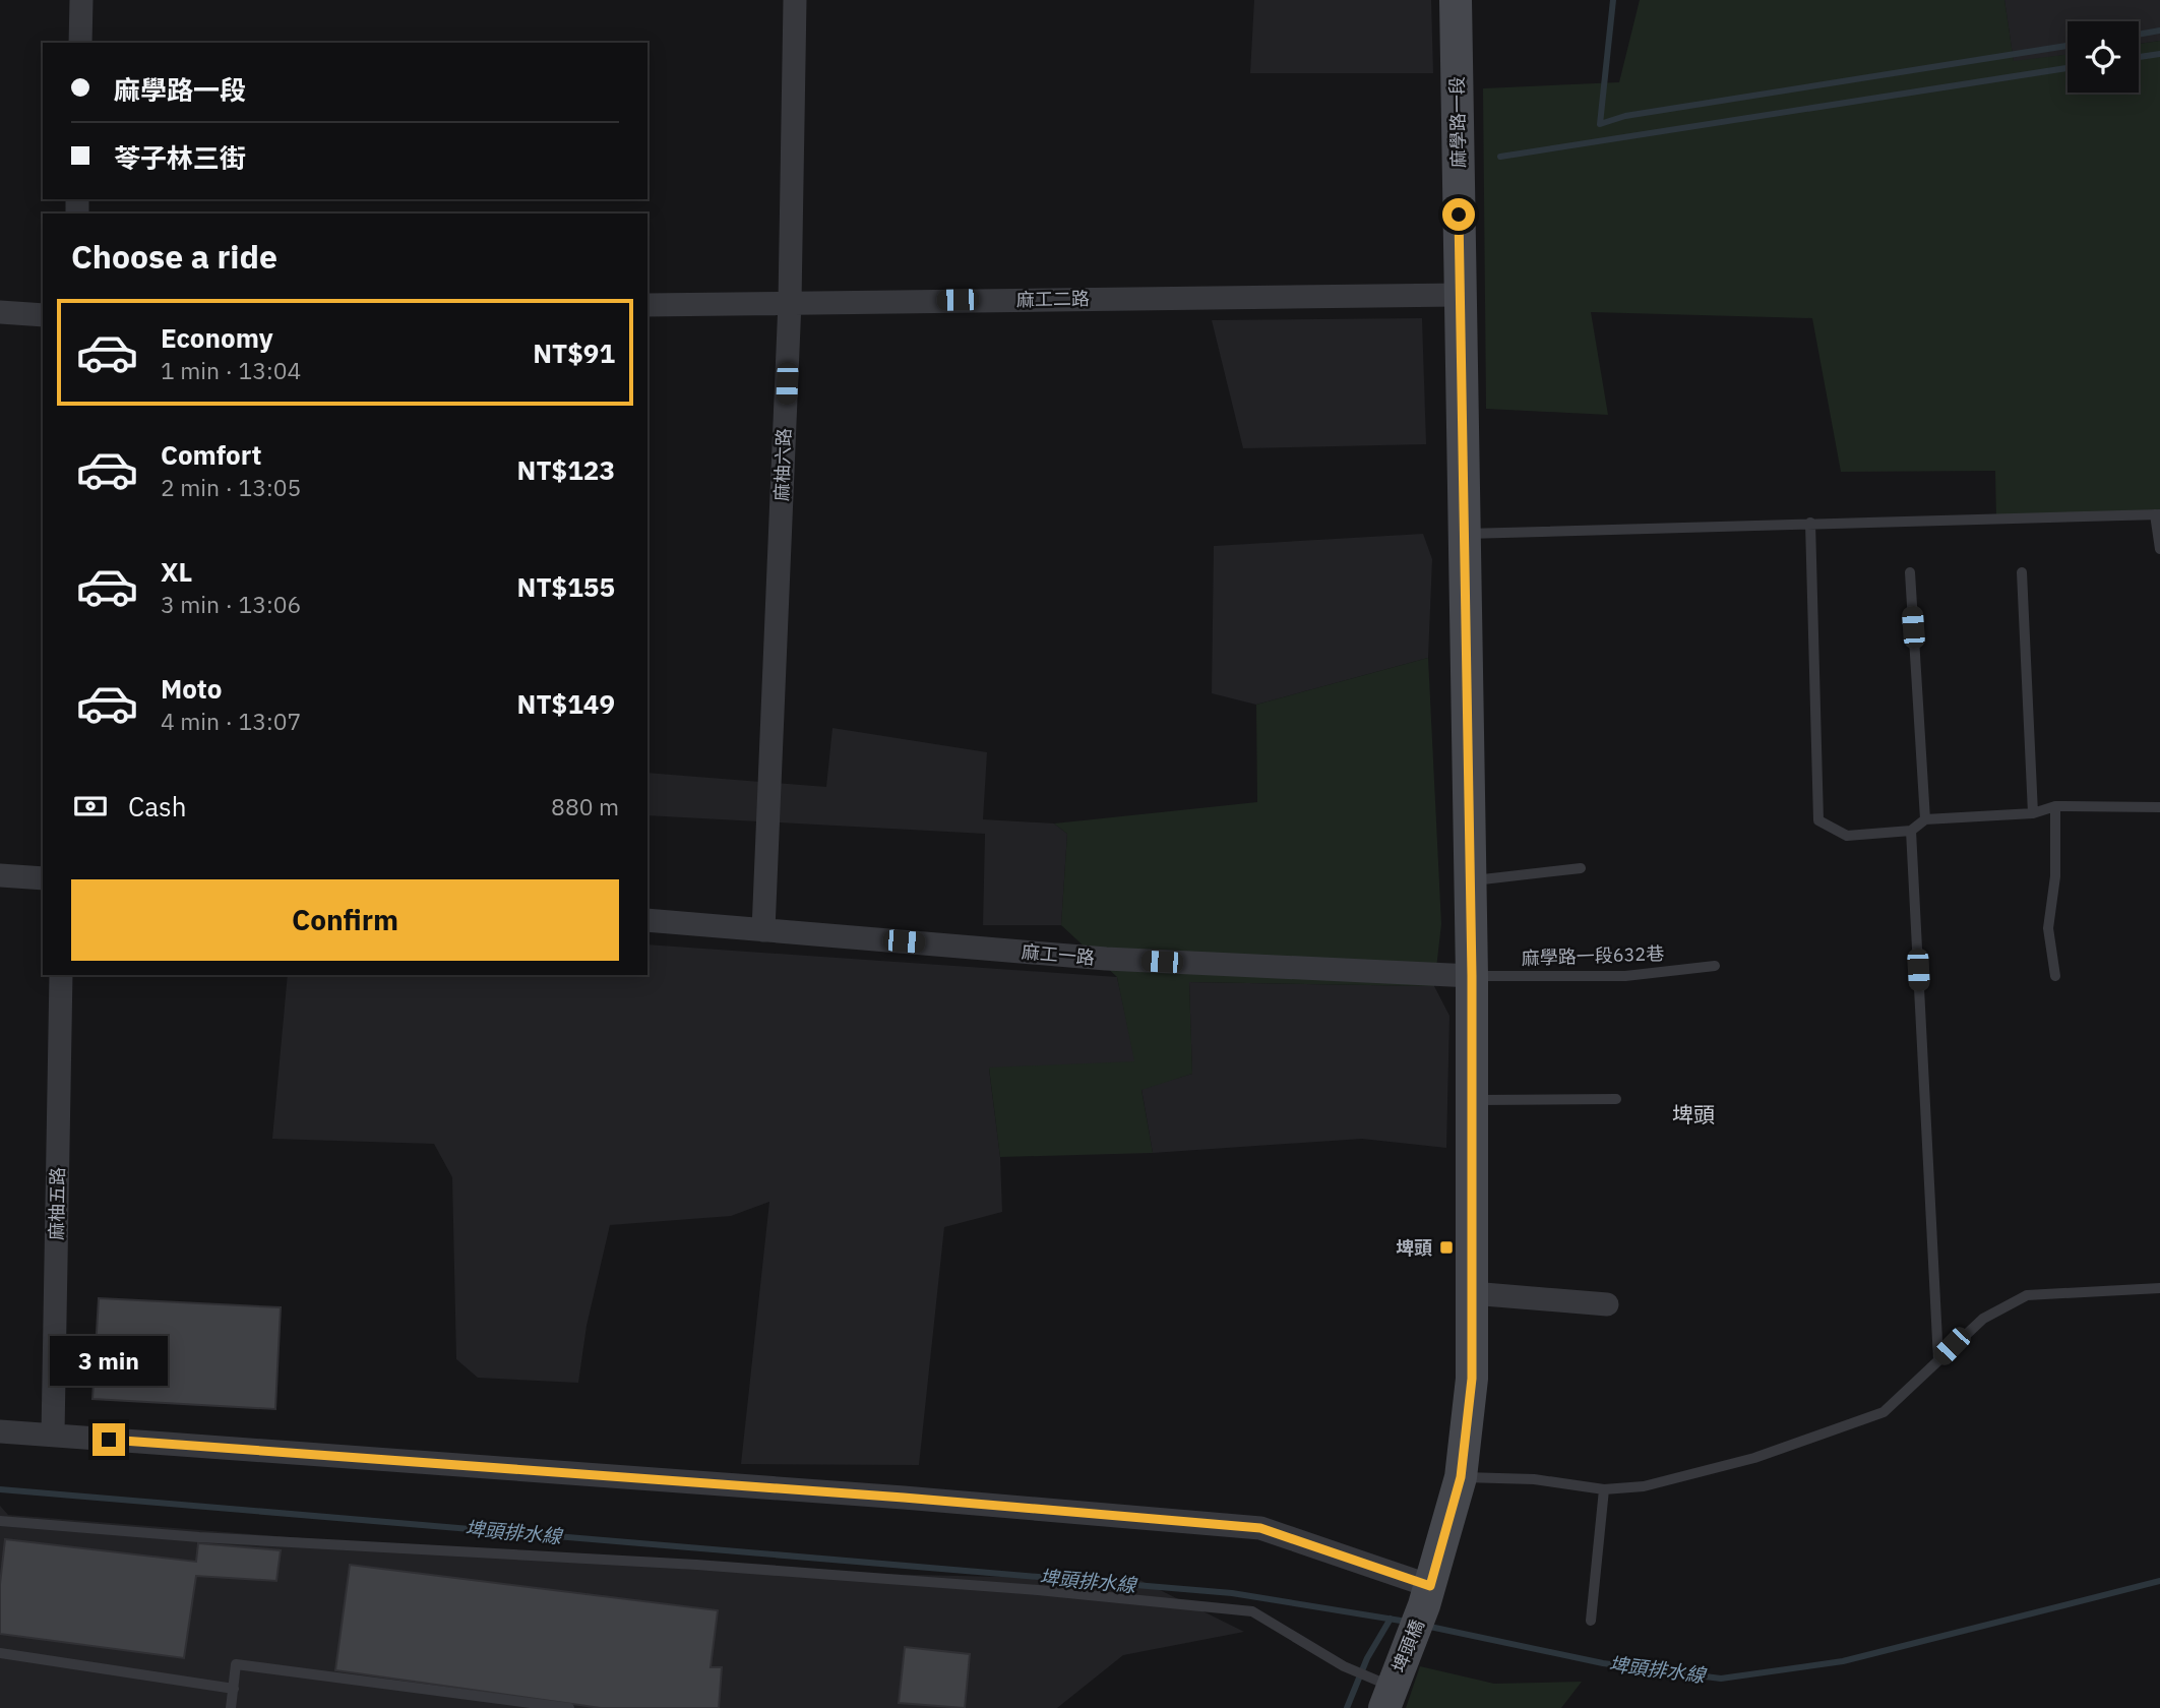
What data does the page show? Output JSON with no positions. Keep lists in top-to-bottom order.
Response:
{
  "streets": {
    "main road": ["麻學路一段", "埤頭橋"],
    "street": [
      "麻工二路",
      "麻柚六路",
      "麻工一路",
      "麻柚五路"
    ],
    "lane": ["麻學路一段632巷"]
  },
  "crossings": [
    ["麻學路一段", "麻工二路"],
    ["麻學路一段", "麻工一路"],
    ["麻學路一段", "麻學路一段632巷"],
    ["麻學路一段", "埤頭橋"],
    ["麻工二路", "麻柚六路"],
    ["麻柚六路", "麻工一路"],
    ["麻工一路", "麻學路一段632巷"]
  ],
  "districts": ["埤頭"],
  "water": ["埤頭排水線"],
  "places": {
    "transit": ["埤頭"]
  },
  "page": {
    "banner": ["麻學路一段", "苓子林三街"],
    "heading": "Choose a ride",
    "list": [
      {
        "name": "Economy",
        "note": "1 min · 13:04",
        "value": "NT$91"
      },
      {
        "name": "Comfort",
        "note": "2 min · 13:05",
        "value": "NT$123"
      },
      {
        "name": "XL",
        "note": "3 min · 13:06",
        "value": "NT$155"
      },
      {
        "name": "Moto",
        "note": "4 min · 13:07",
        "value": "NT$149"
      }
    ],
    "pay": ["Cash", "880 m"],
    "buttons": "Confirm",
    "bubble": "3 min"
  }
}
